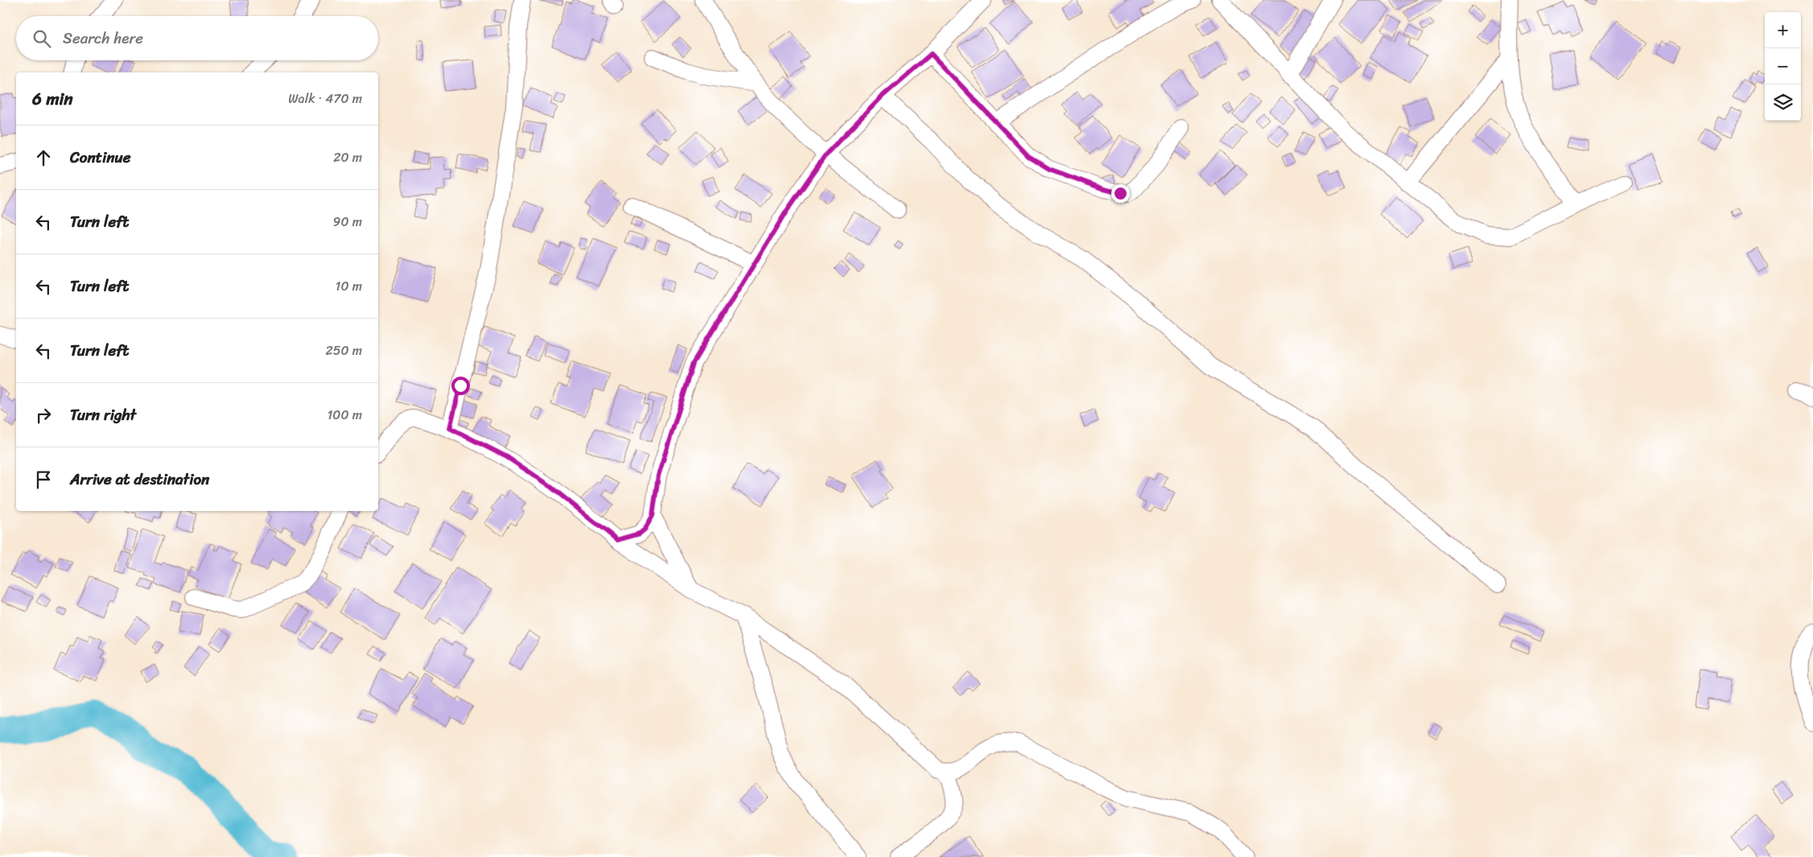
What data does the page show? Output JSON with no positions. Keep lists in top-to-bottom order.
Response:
{
  "page": {
    "map_buttons": ["+", "−"],
    "search": "Search here",
    "heading": ["6 min", "Walk · 470 m"],
    "list": [
      ["Continue", "20 m"],
      ["Turn left", "90 m"],
      ["Turn left", "10 m"],
      ["Turn left", "250 m"],
      ["Turn right", "100 m"],
      "Arrive at destination"
    ]
  }
}
